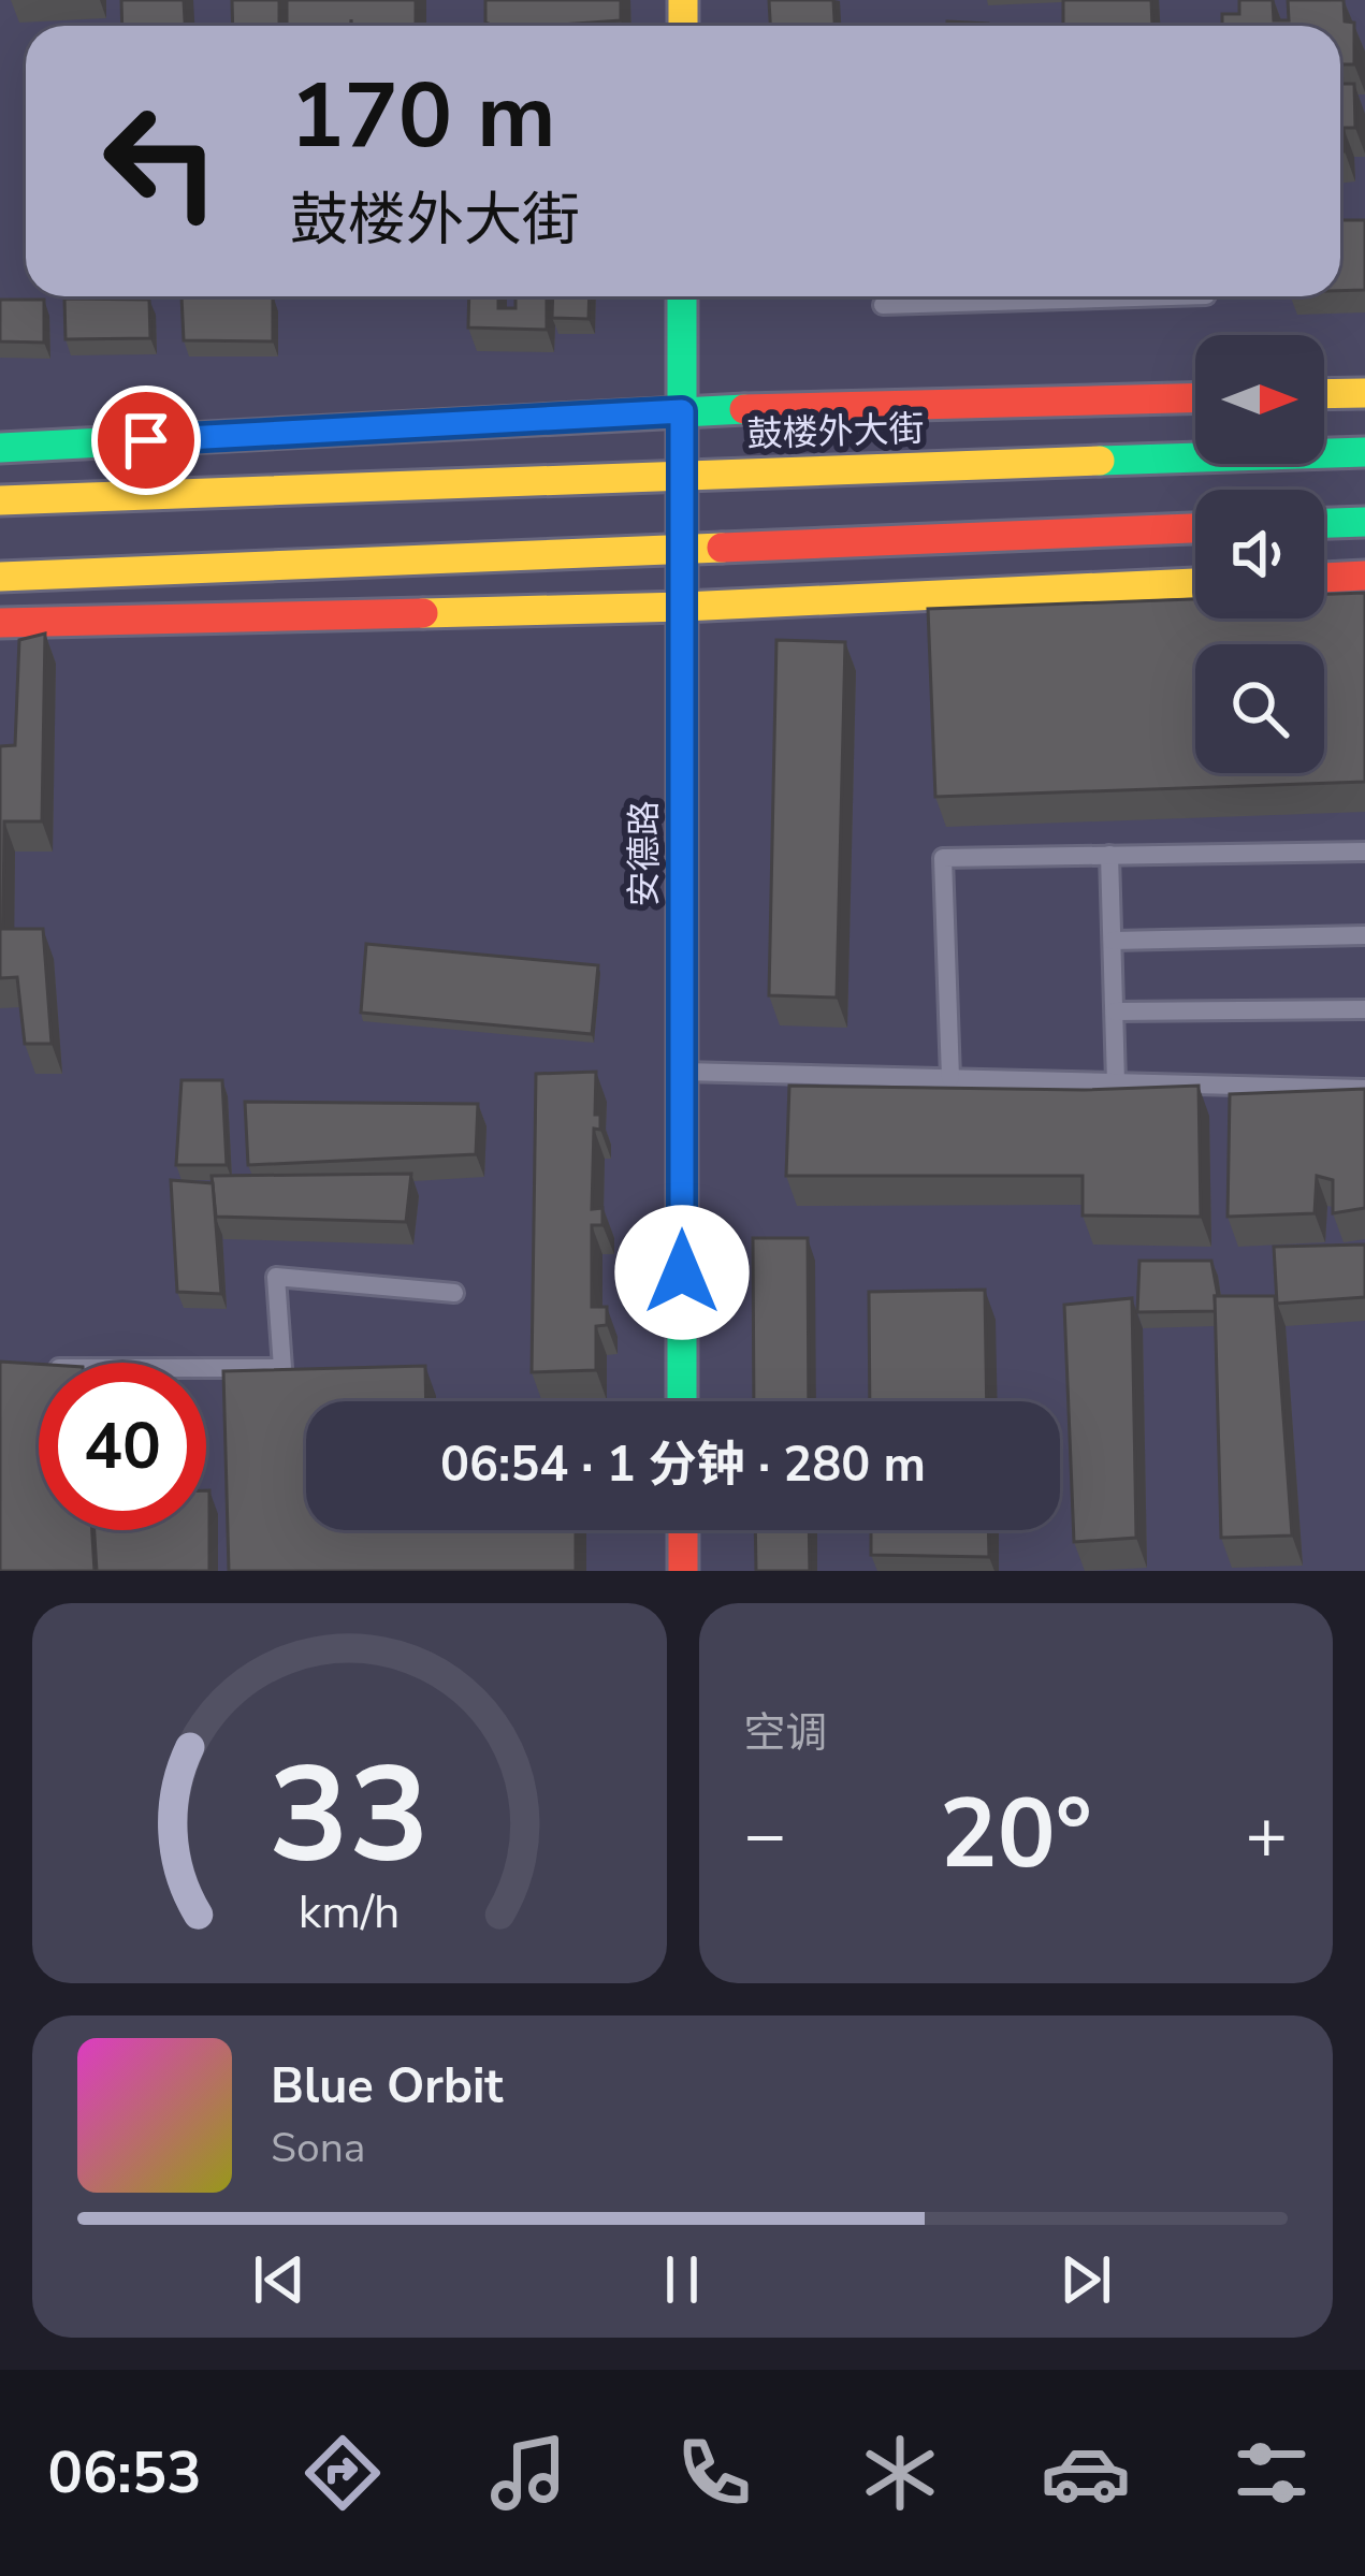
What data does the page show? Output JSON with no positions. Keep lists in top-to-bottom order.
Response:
{
  "streets": {
    "street": ["鼓楼外大街", "安德路"]
  },
  "crossings": [
    ["鼓楼外大街", "安德路"]
  ],
  "north": "right",
  "page": {
    "turn": ["170 m", "鼓楼外大街"],
    "limit": "40",
    "trip": "06:54 · 1 分钟 · 280 m",
    "tile": "空调",
    "heat": ["−", "20°", "+"],
    "song": ["Blue Orbit", "Sona"],
    "tabs": "06:53",
    "gauge": ["33", "km/h"]
  }
}
